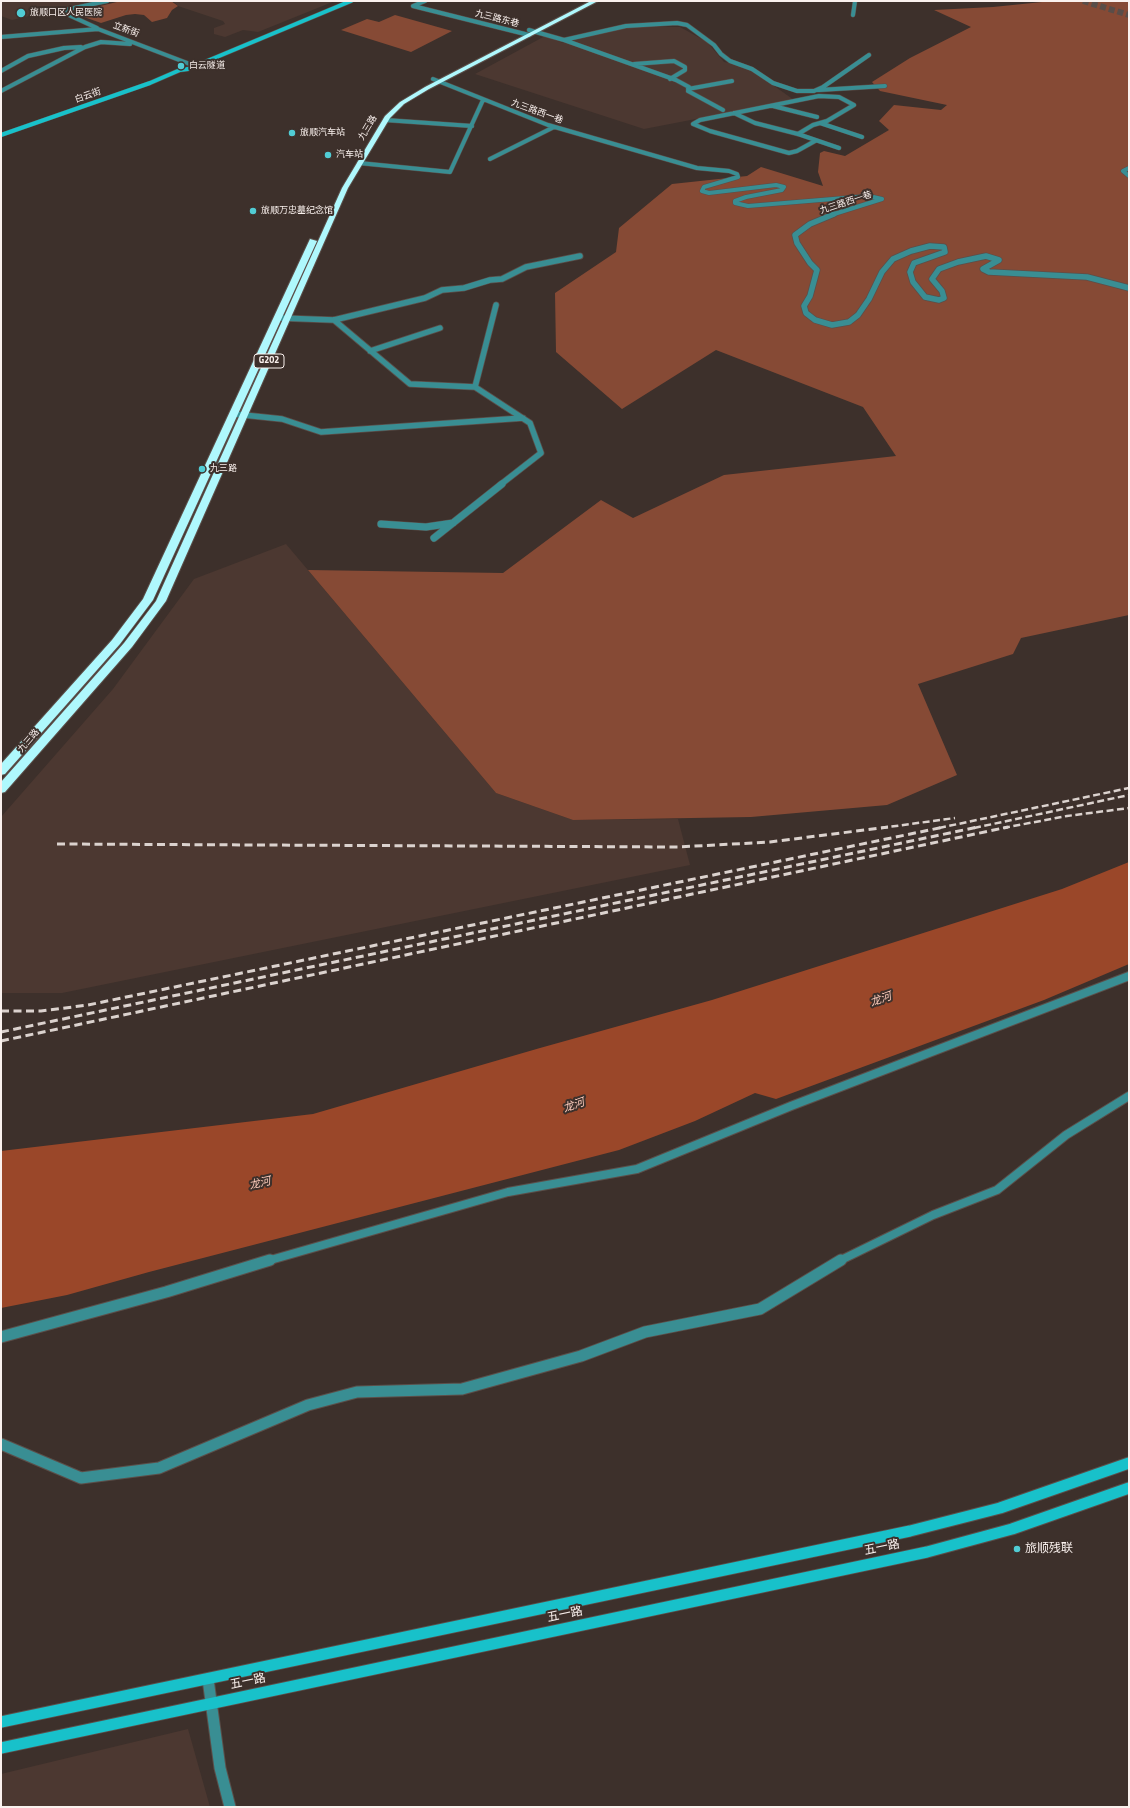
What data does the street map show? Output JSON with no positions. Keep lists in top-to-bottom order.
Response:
{
  "streets": {
    "highway": ["九三路", "G202"],
    "main road": ["白云街", "五一路"],
    "street": ["九三路东巷", "立新街", "九三路西一巷"]
  },
  "crossings": [
    ["九三路东巷", "九三路"],
    ["立新街", "白云街"],
    ["九三路西一巷", "九三路"]
  ],
  "water": ["龙河"],
  "places": [
    "旅顺口区人民医院",
    "白云隧道",
    "旅顺汽车站",
    "汽车站",
    "旅顺万忠墓纪念馆",
    "九三路",
    "旅顺残联"
  ]
}
